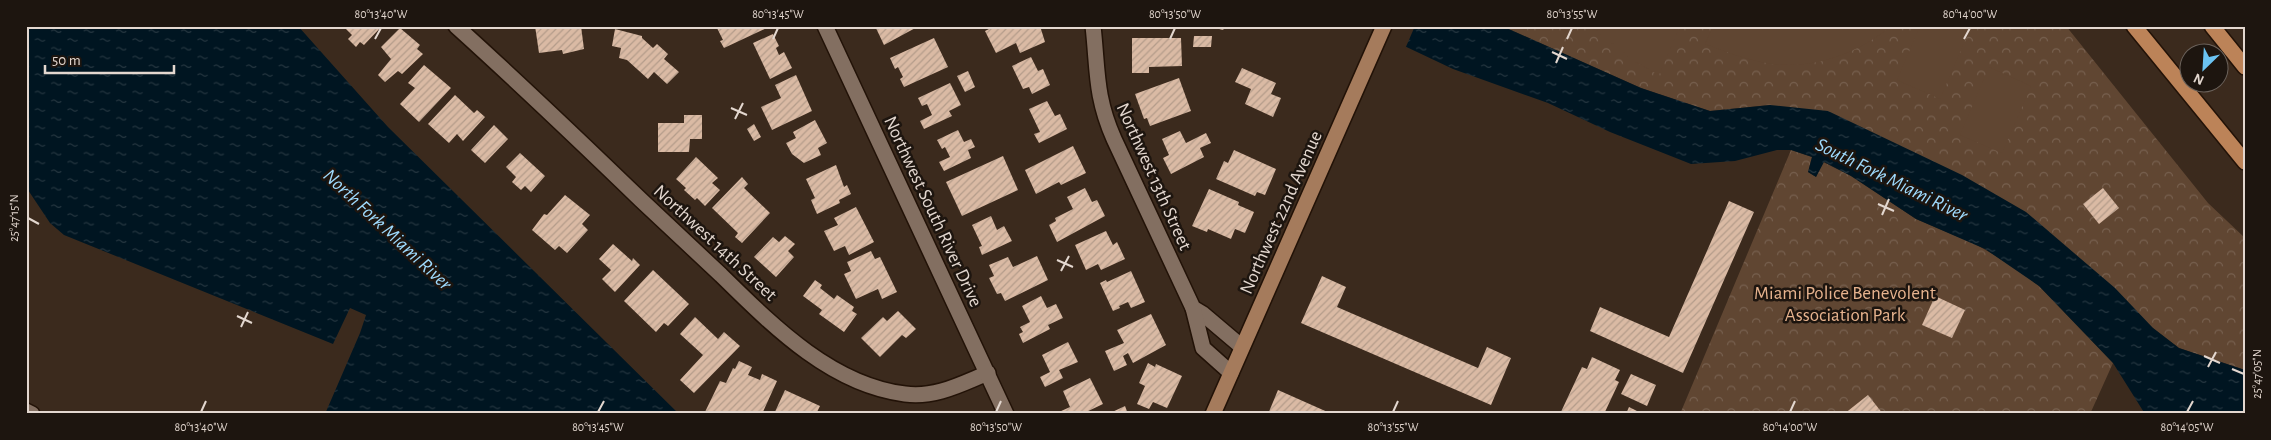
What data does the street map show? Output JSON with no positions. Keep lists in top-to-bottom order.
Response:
{
  "streets": {
    "main road": ["Northwest 22nd Avenue"],
    "street": ["Northwest 13th Street", "Northwest South River Drive", "Northwest 14th Street"]
  },
  "crossings": [
    ["Northwest 13th Street", "Northwest 22nd Avenue"],
    ["Northwest South River Drive", "Northwest 14th Street"]
  ],
  "water": ["South Fork Miami River", "North Fork Miami River"],
  "parks": ["Miami Police Benevolent Association Park"],
  "scale_bar": "50 m",
  "north": "bottom left",
  "coordinates": [
    "80°13'40\"W",
    "80°13'45\"W",
    "80°13'50\"W",
    "80°13'55\"W",
    "80°14'00\"W",
    "25°47'15\"N",
    "25°47'05\"N",
    "80°14'05\"W"
  ]
}
